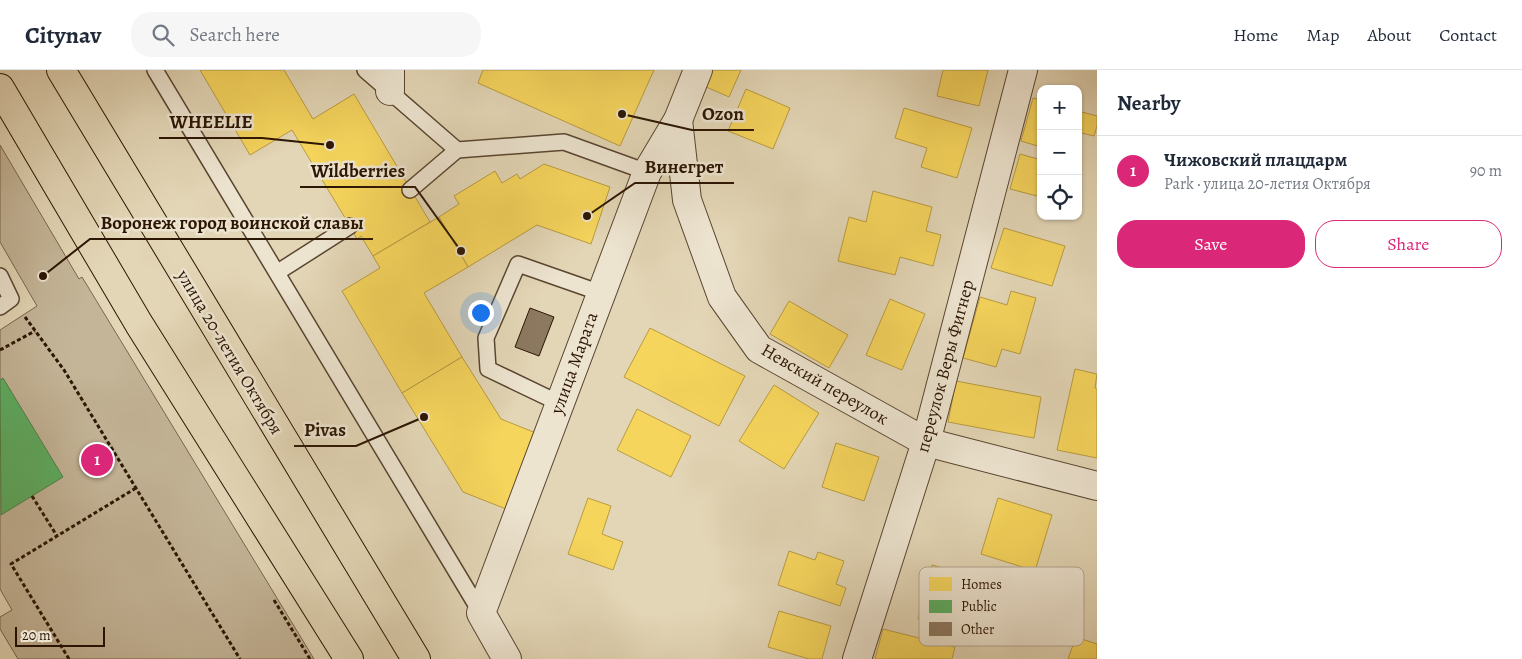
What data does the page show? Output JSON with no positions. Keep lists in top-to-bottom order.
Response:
{
  "streets": {
    "main road": ["улица 20-летия Октября"],
    "street": ["улица Марата", "переулок Веры Фигнер", "Невский переулок"]
  },
  "crossings": [
    ["улица Марата", "Невский переулок"],
    ["переулок Веры Фигнер", "Невский переулок"]
  ],
  "places": [
    "Ozon",
    "WHEELIE",
    "Винегрет",
    "Wildberries",
    "Воронеж город воинской славы",
    "Pivas"
  ],
  "legend": ["Homes", "Public", "Other"],
  "scale_bar": "20 m",
  "page": {
    "header": "Citynav",
    "search": "Search here",
    "nav": [
      "Home",
      "Map",
      "About",
      "Contact"
    ],
    "heading": "Nearby",
    "map_buttons": ["+", "−"],
    "list": [
      {
        "mark": "1",
        "name": "Чижовский плацдарм",
        "note": "Park · улица 20-летия Октября",
        "value": "90 m"
      }
    ],
    "buttons": ["Save", "Share"],
    "pins": "1",
    "scale": "20 m"
  }
}
